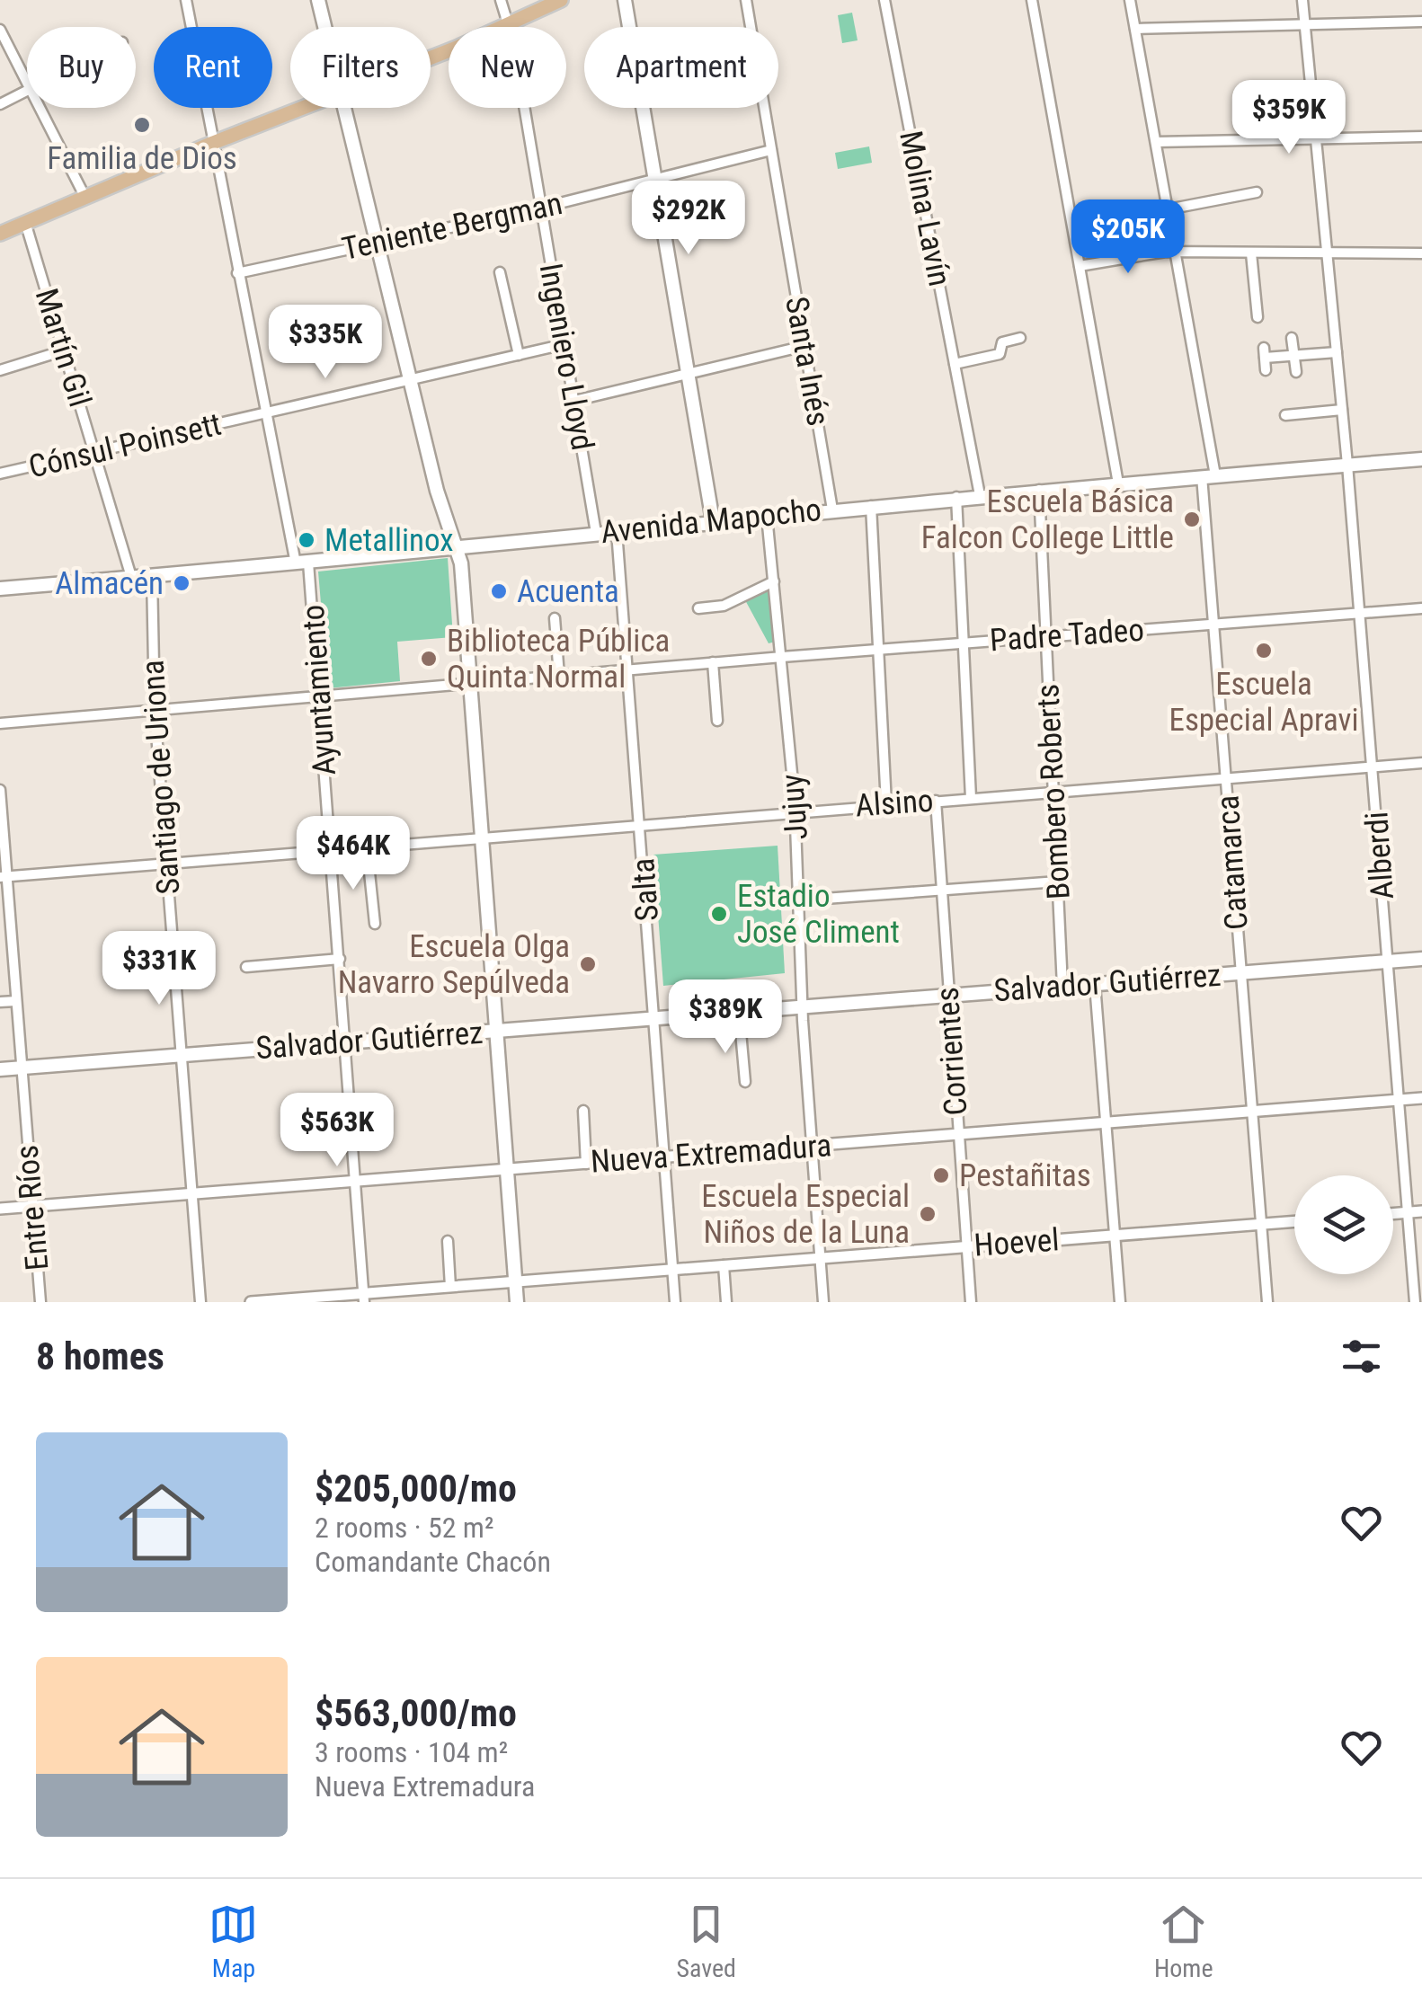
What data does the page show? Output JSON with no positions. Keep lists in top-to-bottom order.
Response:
{
  "streets": {
    "main road": ["Avenida Mapocho", "Salvador Gutiérrez"],
    "street": [
      "Molina Lavín",
      "Teniente Bergman",
      "Martín Gil",
      "Ingeniero Lloyd",
      "Santa Inés",
      "Cónsul Poinsett",
      "Padre Tadeo",
      "Ayuntamiento",
      "Santiago de Uriona",
      "Bombero Roberts",
      "Alsino",
      "Jujuy",
      "Alberdi",
      "Catamarca",
      "Salta",
      "Corrientes",
      "Nueva Extremadura",
      "Entre Ríos",
      "Hoevel"
    ]
  },
  "crossings": [
    ["Molina Lavín", "Avenida Mapocho"],
    ["Teniente Bergman", "Ingeniero Lloyd"],
    ["Teniente Bergman", "Santa Inés"],
    ["Teniente Bergman", "Ayuntamiento"],
    ["Martín Gil", "Cónsul Poinsett"],
    ["Martín Gil", "Avenida Mapocho"],
    ["Ingeniero Lloyd", "Cónsul Poinsett"],
    ["Ingeniero Lloyd", "Avenida Mapocho"],
    ["Santa Inés", "Avenida Mapocho"],
    ["Cónsul Poinsett", "Ayuntamiento"],
    ["Avenida Mapocho", "Ayuntamiento"],
    ["Avenida Mapocho", "Santiago de Uriona"],
    ["Avenida Mapocho", "Bombero Roberts"],
    ["Avenida Mapocho", "Jujuy"],
    ["Avenida Mapocho", "Alberdi"],
    ["Avenida Mapocho", "Catamarca"],
    ["Avenida Mapocho", "Salta"],
    ["Padre Tadeo", "Ayuntamiento"],
    ["Padre Tadeo", "Santiago de Uriona"],
    ["Padre Tadeo", "Bombero Roberts"],
    ["Padre Tadeo", "Jujuy"],
    ["Padre Tadeo", "Alberdi"],
    ["Padre Tadeo", "Catamarca"],
    ["Padre Tadeo", "Salta"],
    ["Ayuntamiento", "Alsino"],
    ["Ayuntamiento", "Salvador Gutiérrez"],
    ["Ayuntamiento", "Nueva Extremadura"],
    ["Ayuntamiento", "Hoevel"],
    ["Santiago de Uriona", "Alsino"],
    ["Santiago de Uriona", "Salvador Gutiérrez"],
    ["Santiago de Uriona", "Nueva Extremadura"],
    ["Bombero Roberts", "Alsino"],
    ["Bombero Roberts", "Salvador Gutiérrez"],
    ["Alsino", "Jujuy"],
    ["Alsino", "Alberdi"],
    ["Alsino", "Catamarca"],
    ["Alsino", "Salta"],
    ["Alsino", "Corrientes"],
    ["Alsino", "Entre Ríos"],
    ["Jujuy", "Salvador Gutiérrez"],
    ["Jujuy", "Nueva Extremadura"],
    ["Jujuy", "Hoevel"],
    ["Alberdi", "Salvador Gutiérrez"],
    ["Alberdi", "Nueva Extremadura"],
    ["Catamarca", "Salvador Gutiérrez"],
    ["Catamarca", "Nueva Extremadura"],
    ["Catamarca", "Hoevel"],
    ["Salta", "Salvador Gutiérrez"],
    ["Salta", "Nueva Extremadura"],
    ["Salta", "Hoevel"],
    ["Salvador Gutiérrez", "Corrientes"],
    ["Salvador Gutiérrez", "Entre Ríos"],
    ["Corrientes", "Nueva Extremadura"],
    ["Corrientes", "Hoevel"],
    ["Nueva Extremadura", "Entre Ríos"]
  ],
  "places": [
    "Familia de Dios",
    "Escuela Básica Falcon College Little",
    "Metallinox",
    "Almacén",
    "Acuenta",
    "Escuela Especial Apravi",
    "Biblioteca Pública Quinta Normal",
    "Estadio José Climent",
    "Escuela Olga Navarro Sepúlveda",
    "Pestañitas",
    "Escuela Especial Niños de la Luna"
  ],
  "page": {
    "chip": [
      "Buy",
      "Rent",
      "Filters",
      "New",
      "Apartment"
    ],
    "price": [
      "$359K",
      "$292K",
      "$205K",
      "$335K",
      "$464K",
      "$331K",
      "$389K",
      "$563K"
    ],
    "heading": "8 homes",
    "list": [
      {
        "name": "$205,000/mo",
        "note": "2 rooms · 52 m² · Comandante Chacón"
      },
      {
        "name": "$563,000/mo",
        "note": "3 rooms · 104 m² · Nueva Extremadura"
      }
    ],
    "tabs": ["Map", "Saved", "Home"]
  }
}
